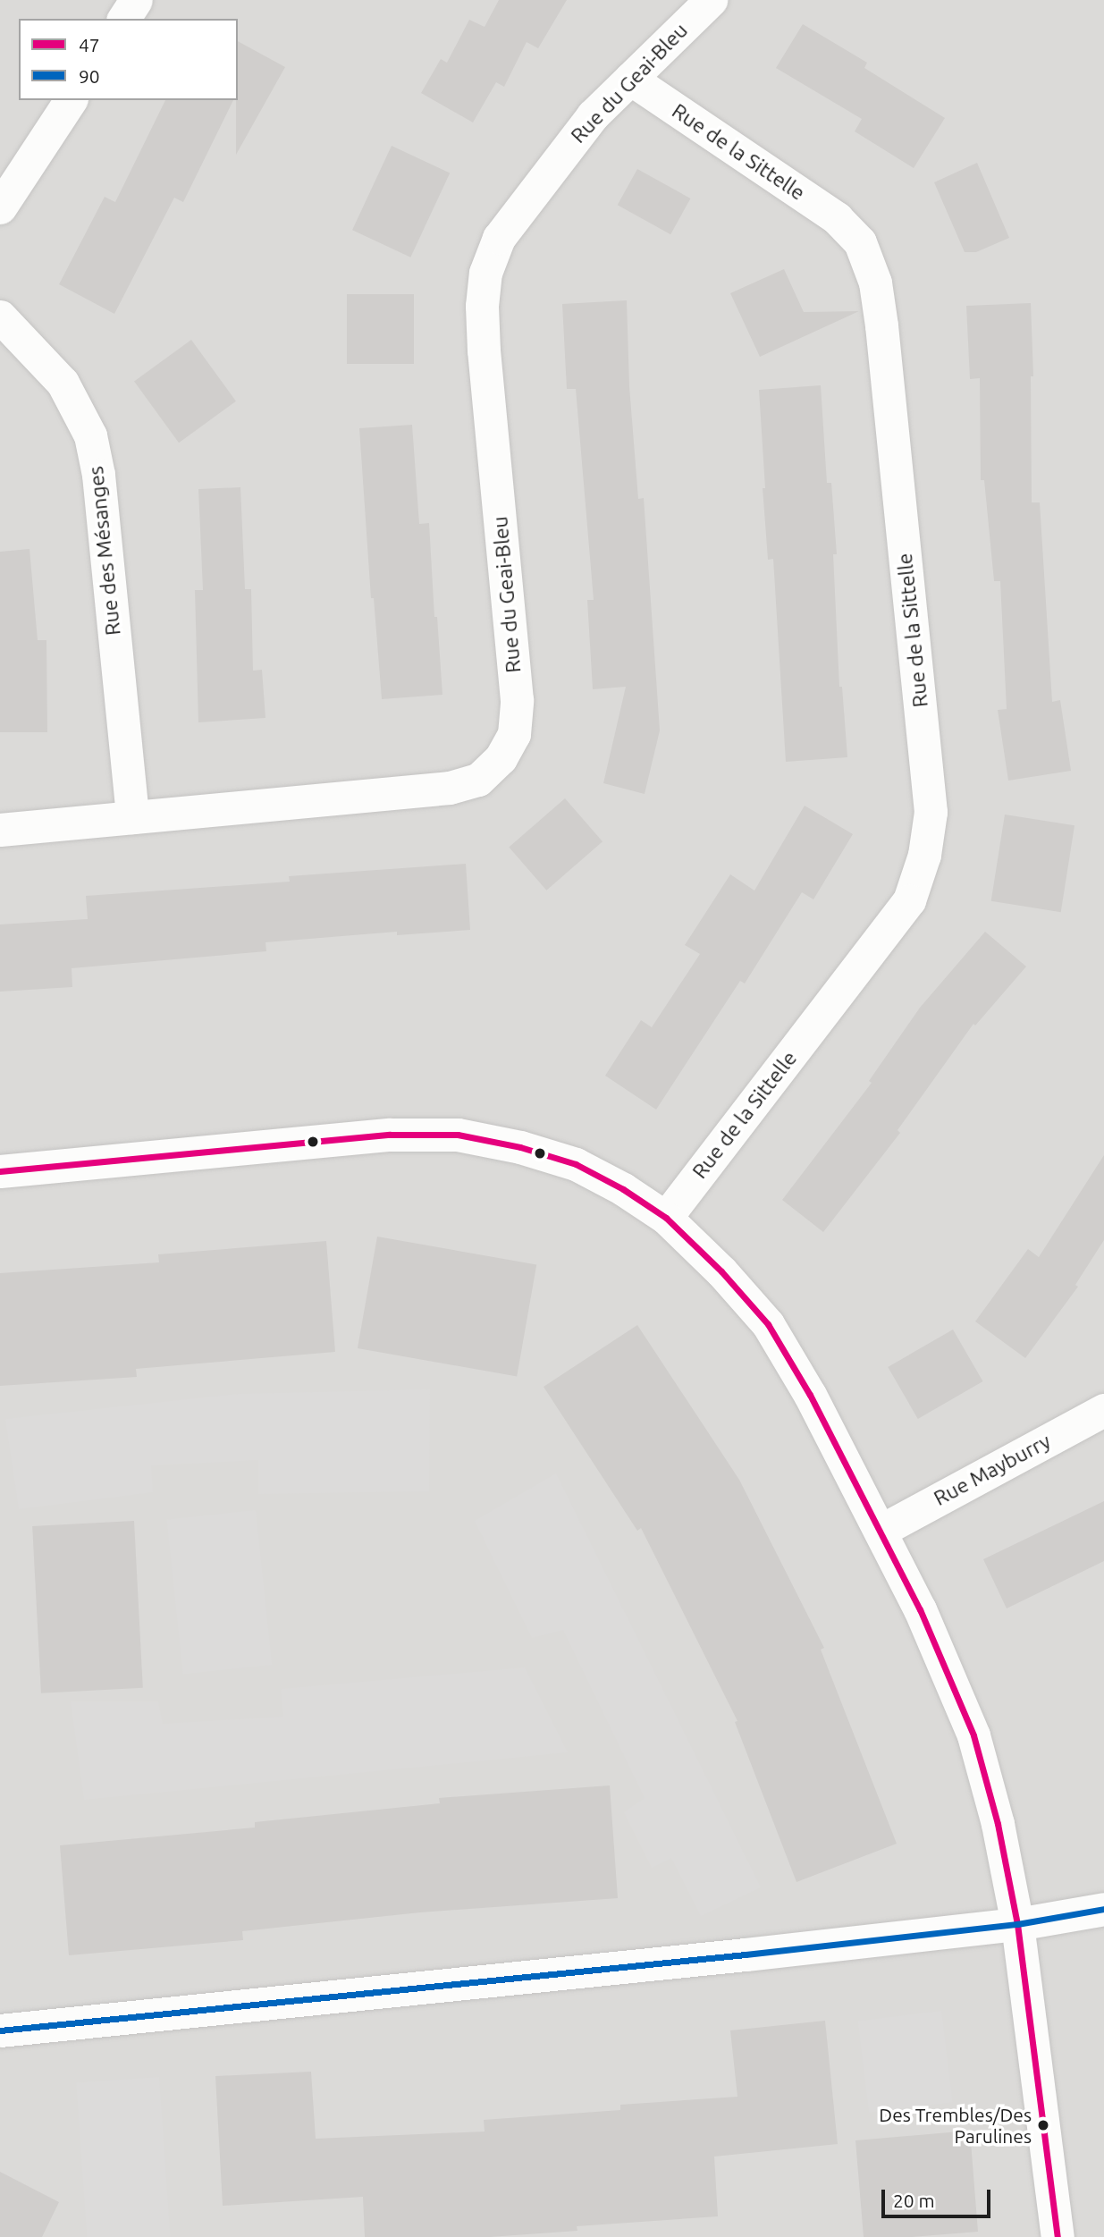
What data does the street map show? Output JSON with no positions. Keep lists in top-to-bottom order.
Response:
{
  "streets": {
    "street": [
      "Rue du Geai-Bleu",
      "Rue de la Sittelle",
      "Rue des Mésanges",
      "Rue Mayburry"
    ]
  },
  "crossings": [
    ["Rue du Geai-Bleu", "Rue de la Sittelle"],
    ["Rue du Geai-Bleu", "Rue des Mésanges"]
  ],
  "places": ["Des Trembles/Des Parulines"],
  "lines": ["transit line 47", "transit line 90"],
  "legend": ["47", "90"],
  "scale_bar": "20 m"
}
